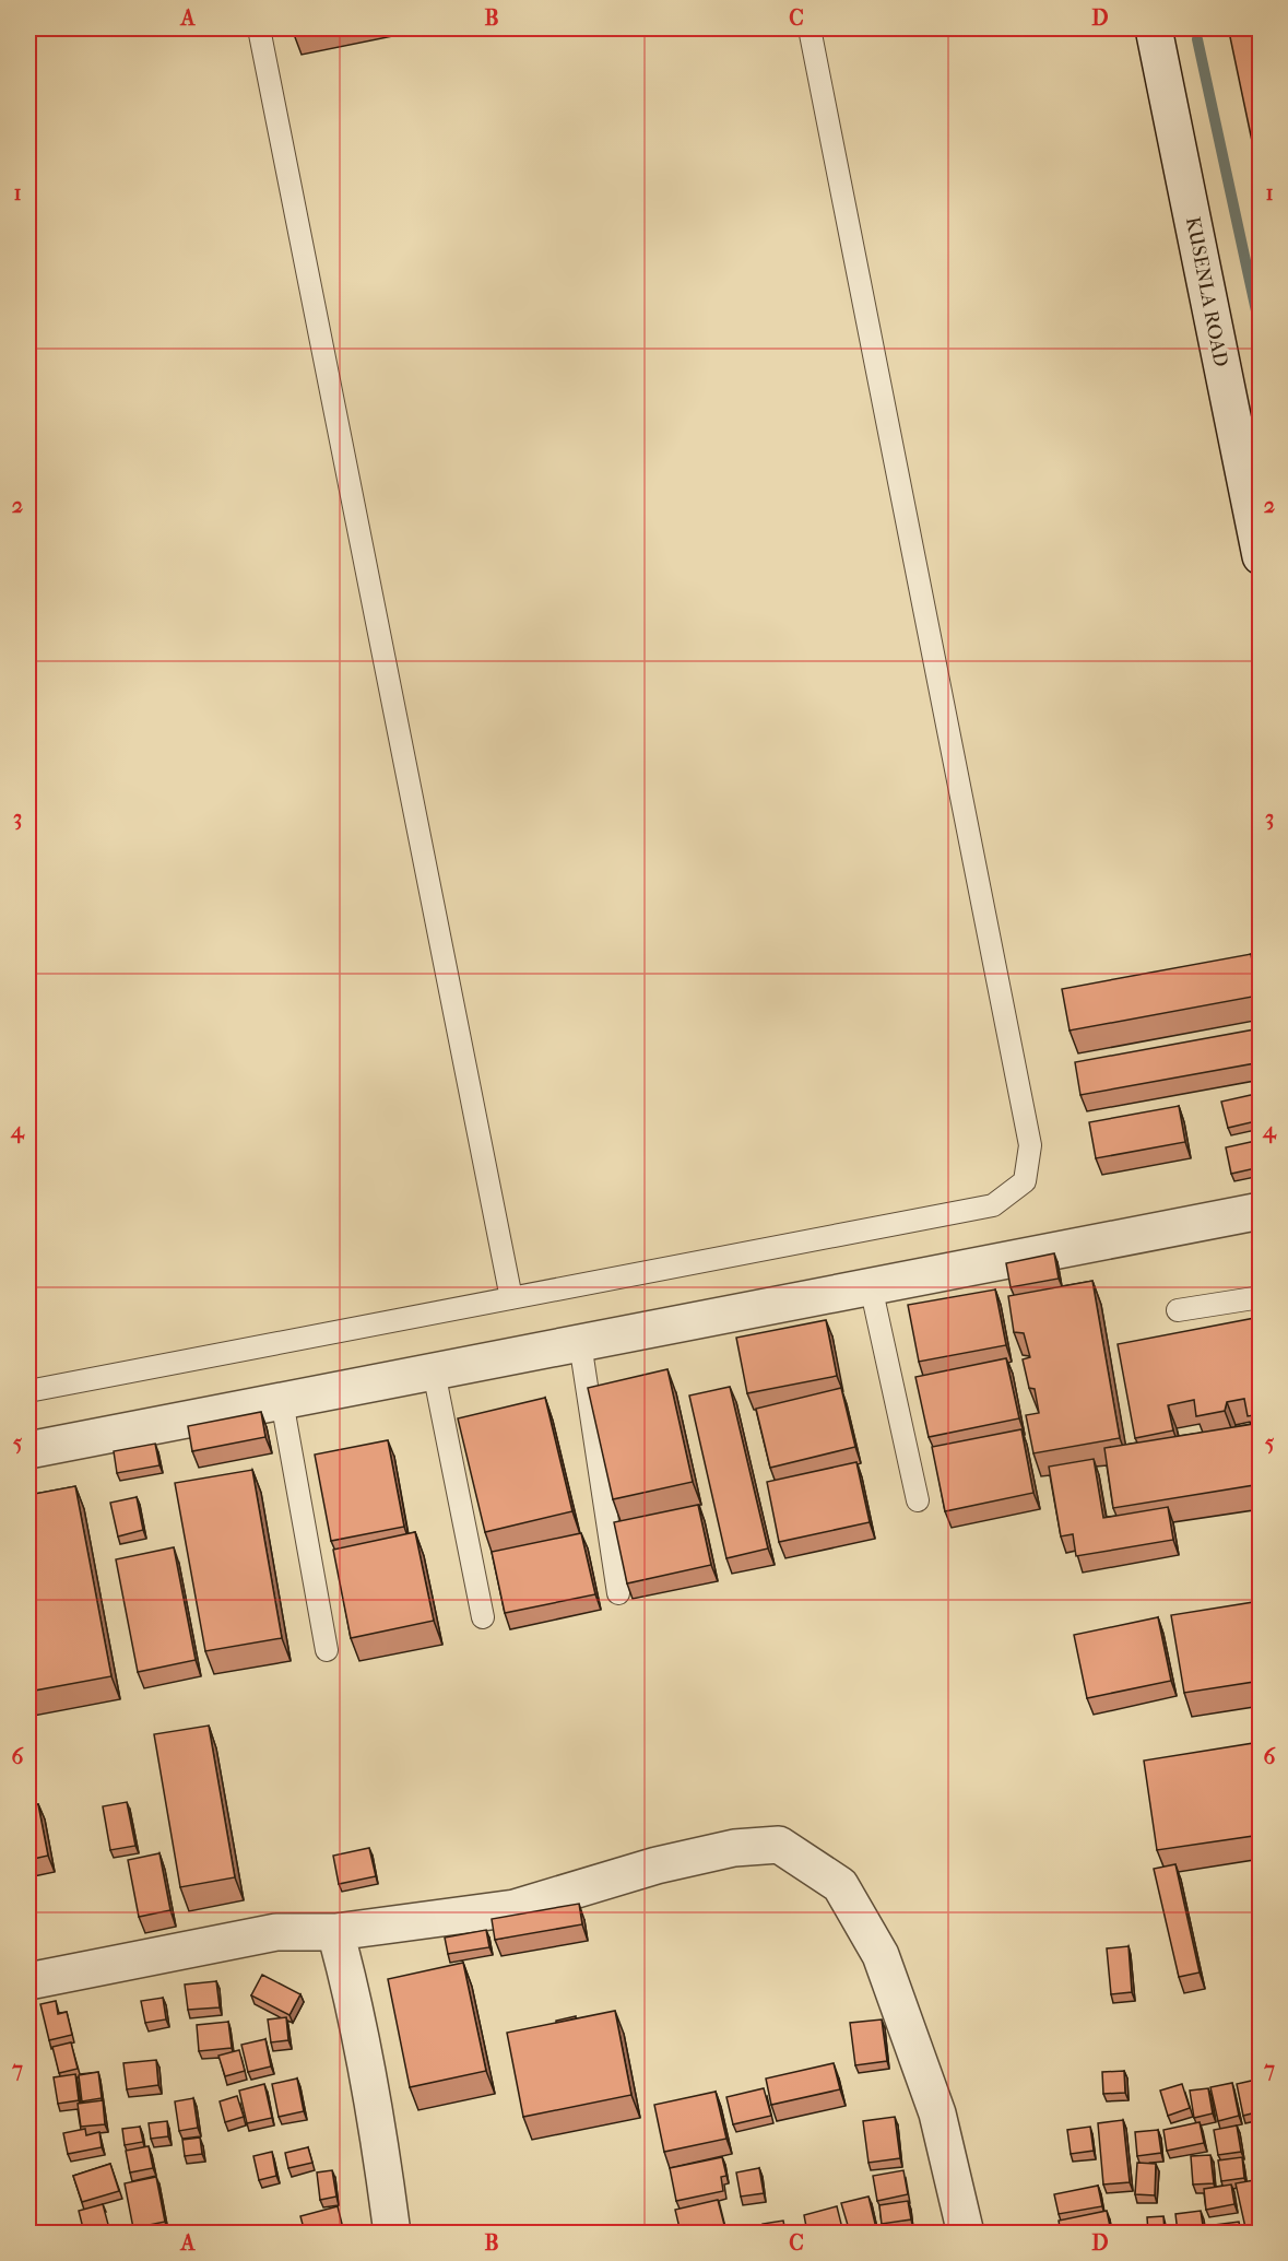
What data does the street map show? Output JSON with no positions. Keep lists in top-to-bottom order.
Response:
{
  "streets": {
    "street": ["KUSENLA ROAD"]
  },
  "grid": {
    "columns": [
      "A",
      "B",
      "C",
      "D"
    ],
    "rows": [
      "1",
      "2",
      "3",
      "4",
      "5",
      "6",
      "7"
    ]
  }
}
